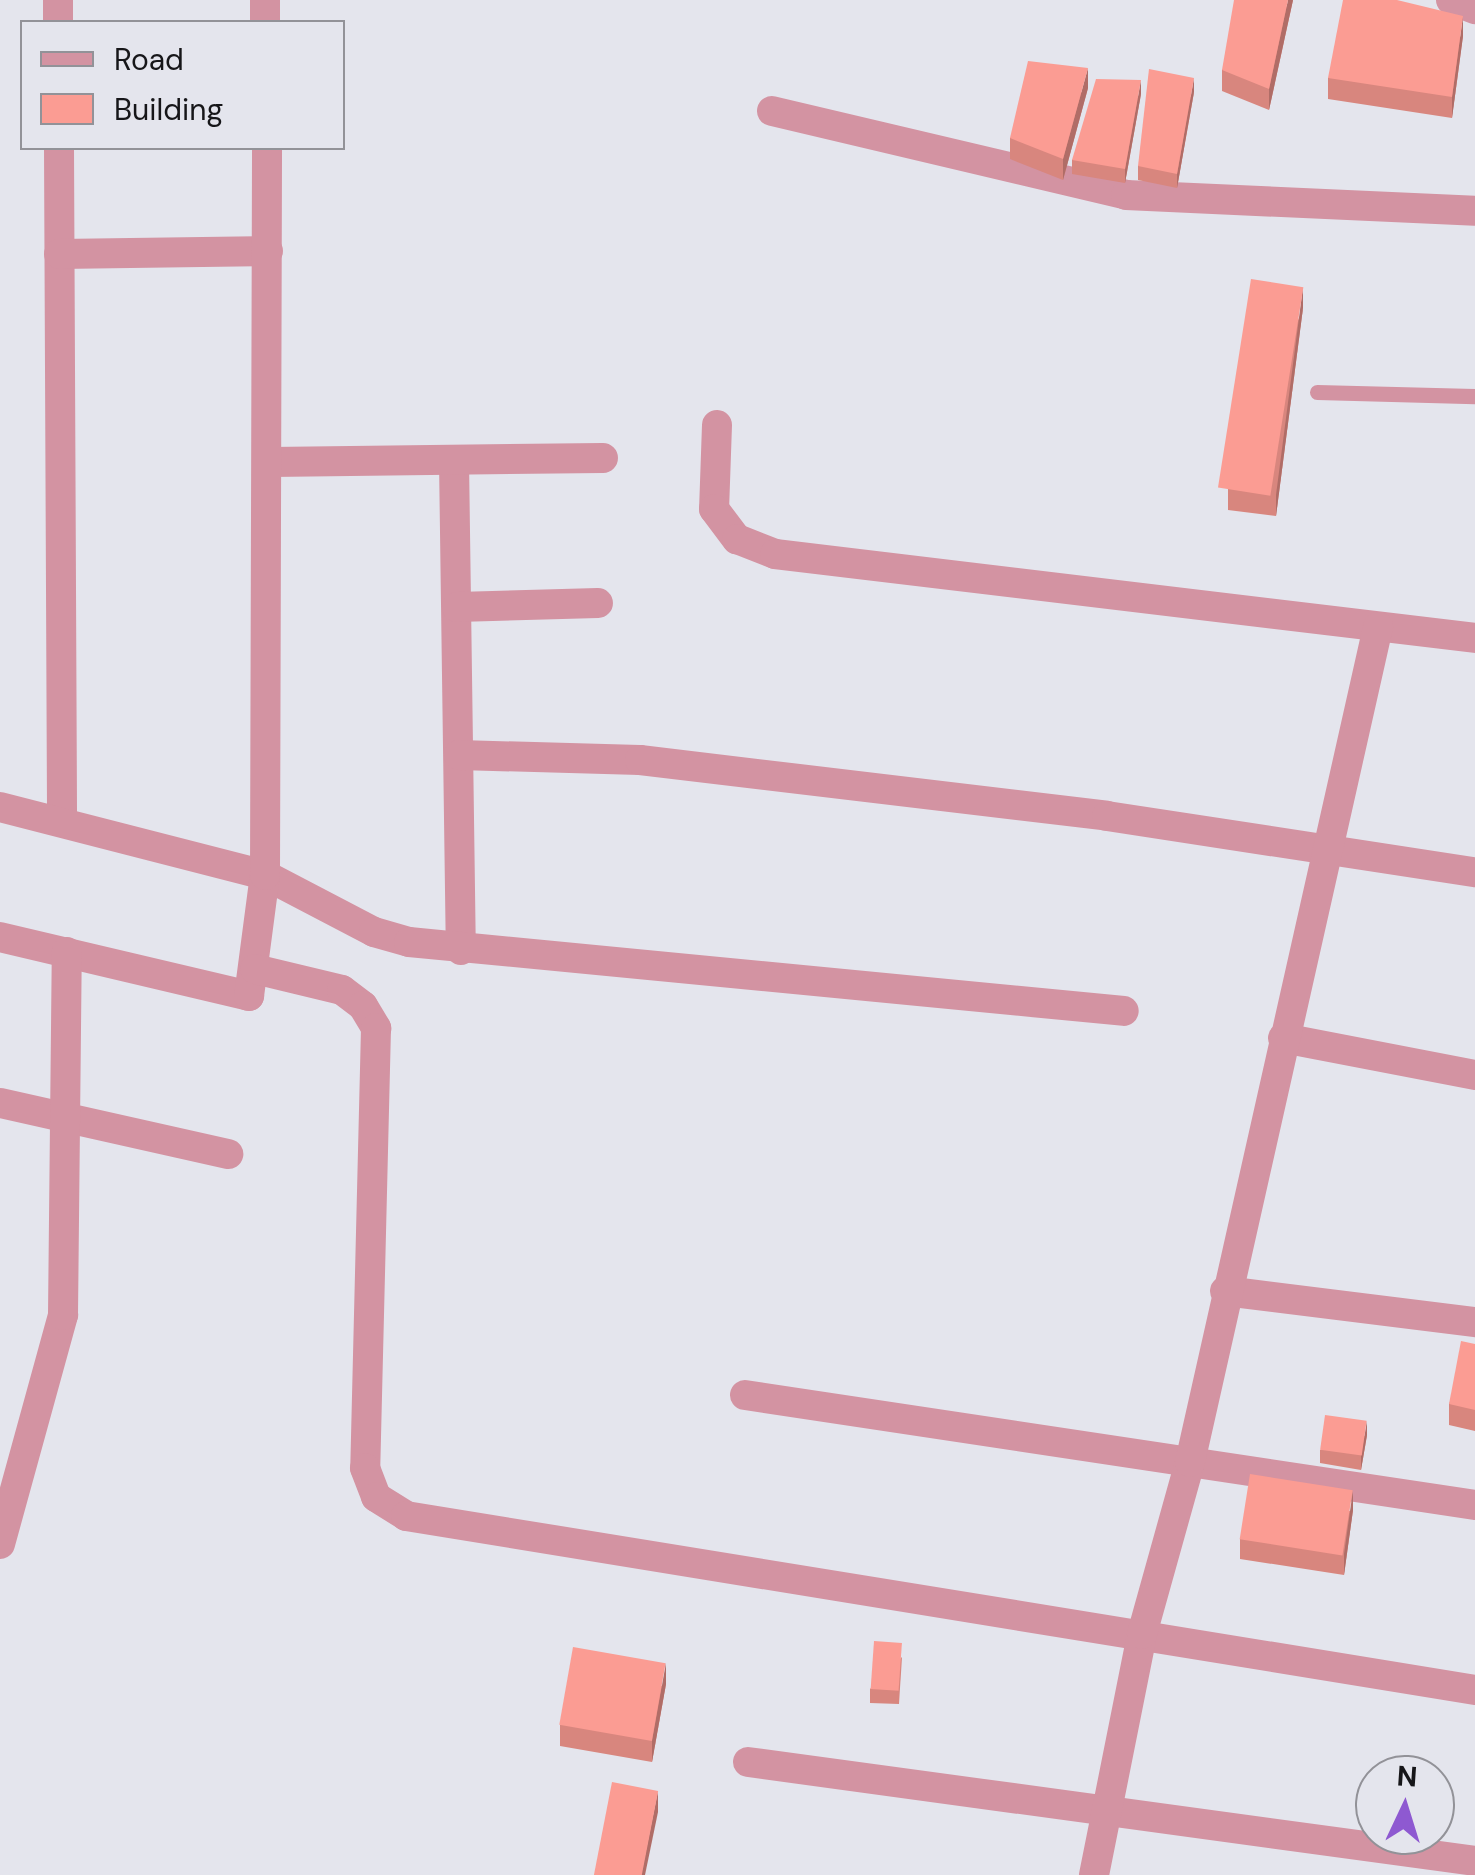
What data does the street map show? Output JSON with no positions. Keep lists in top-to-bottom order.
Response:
{
  "legend": ["Road", "Building"],
  "north": "top"
}
